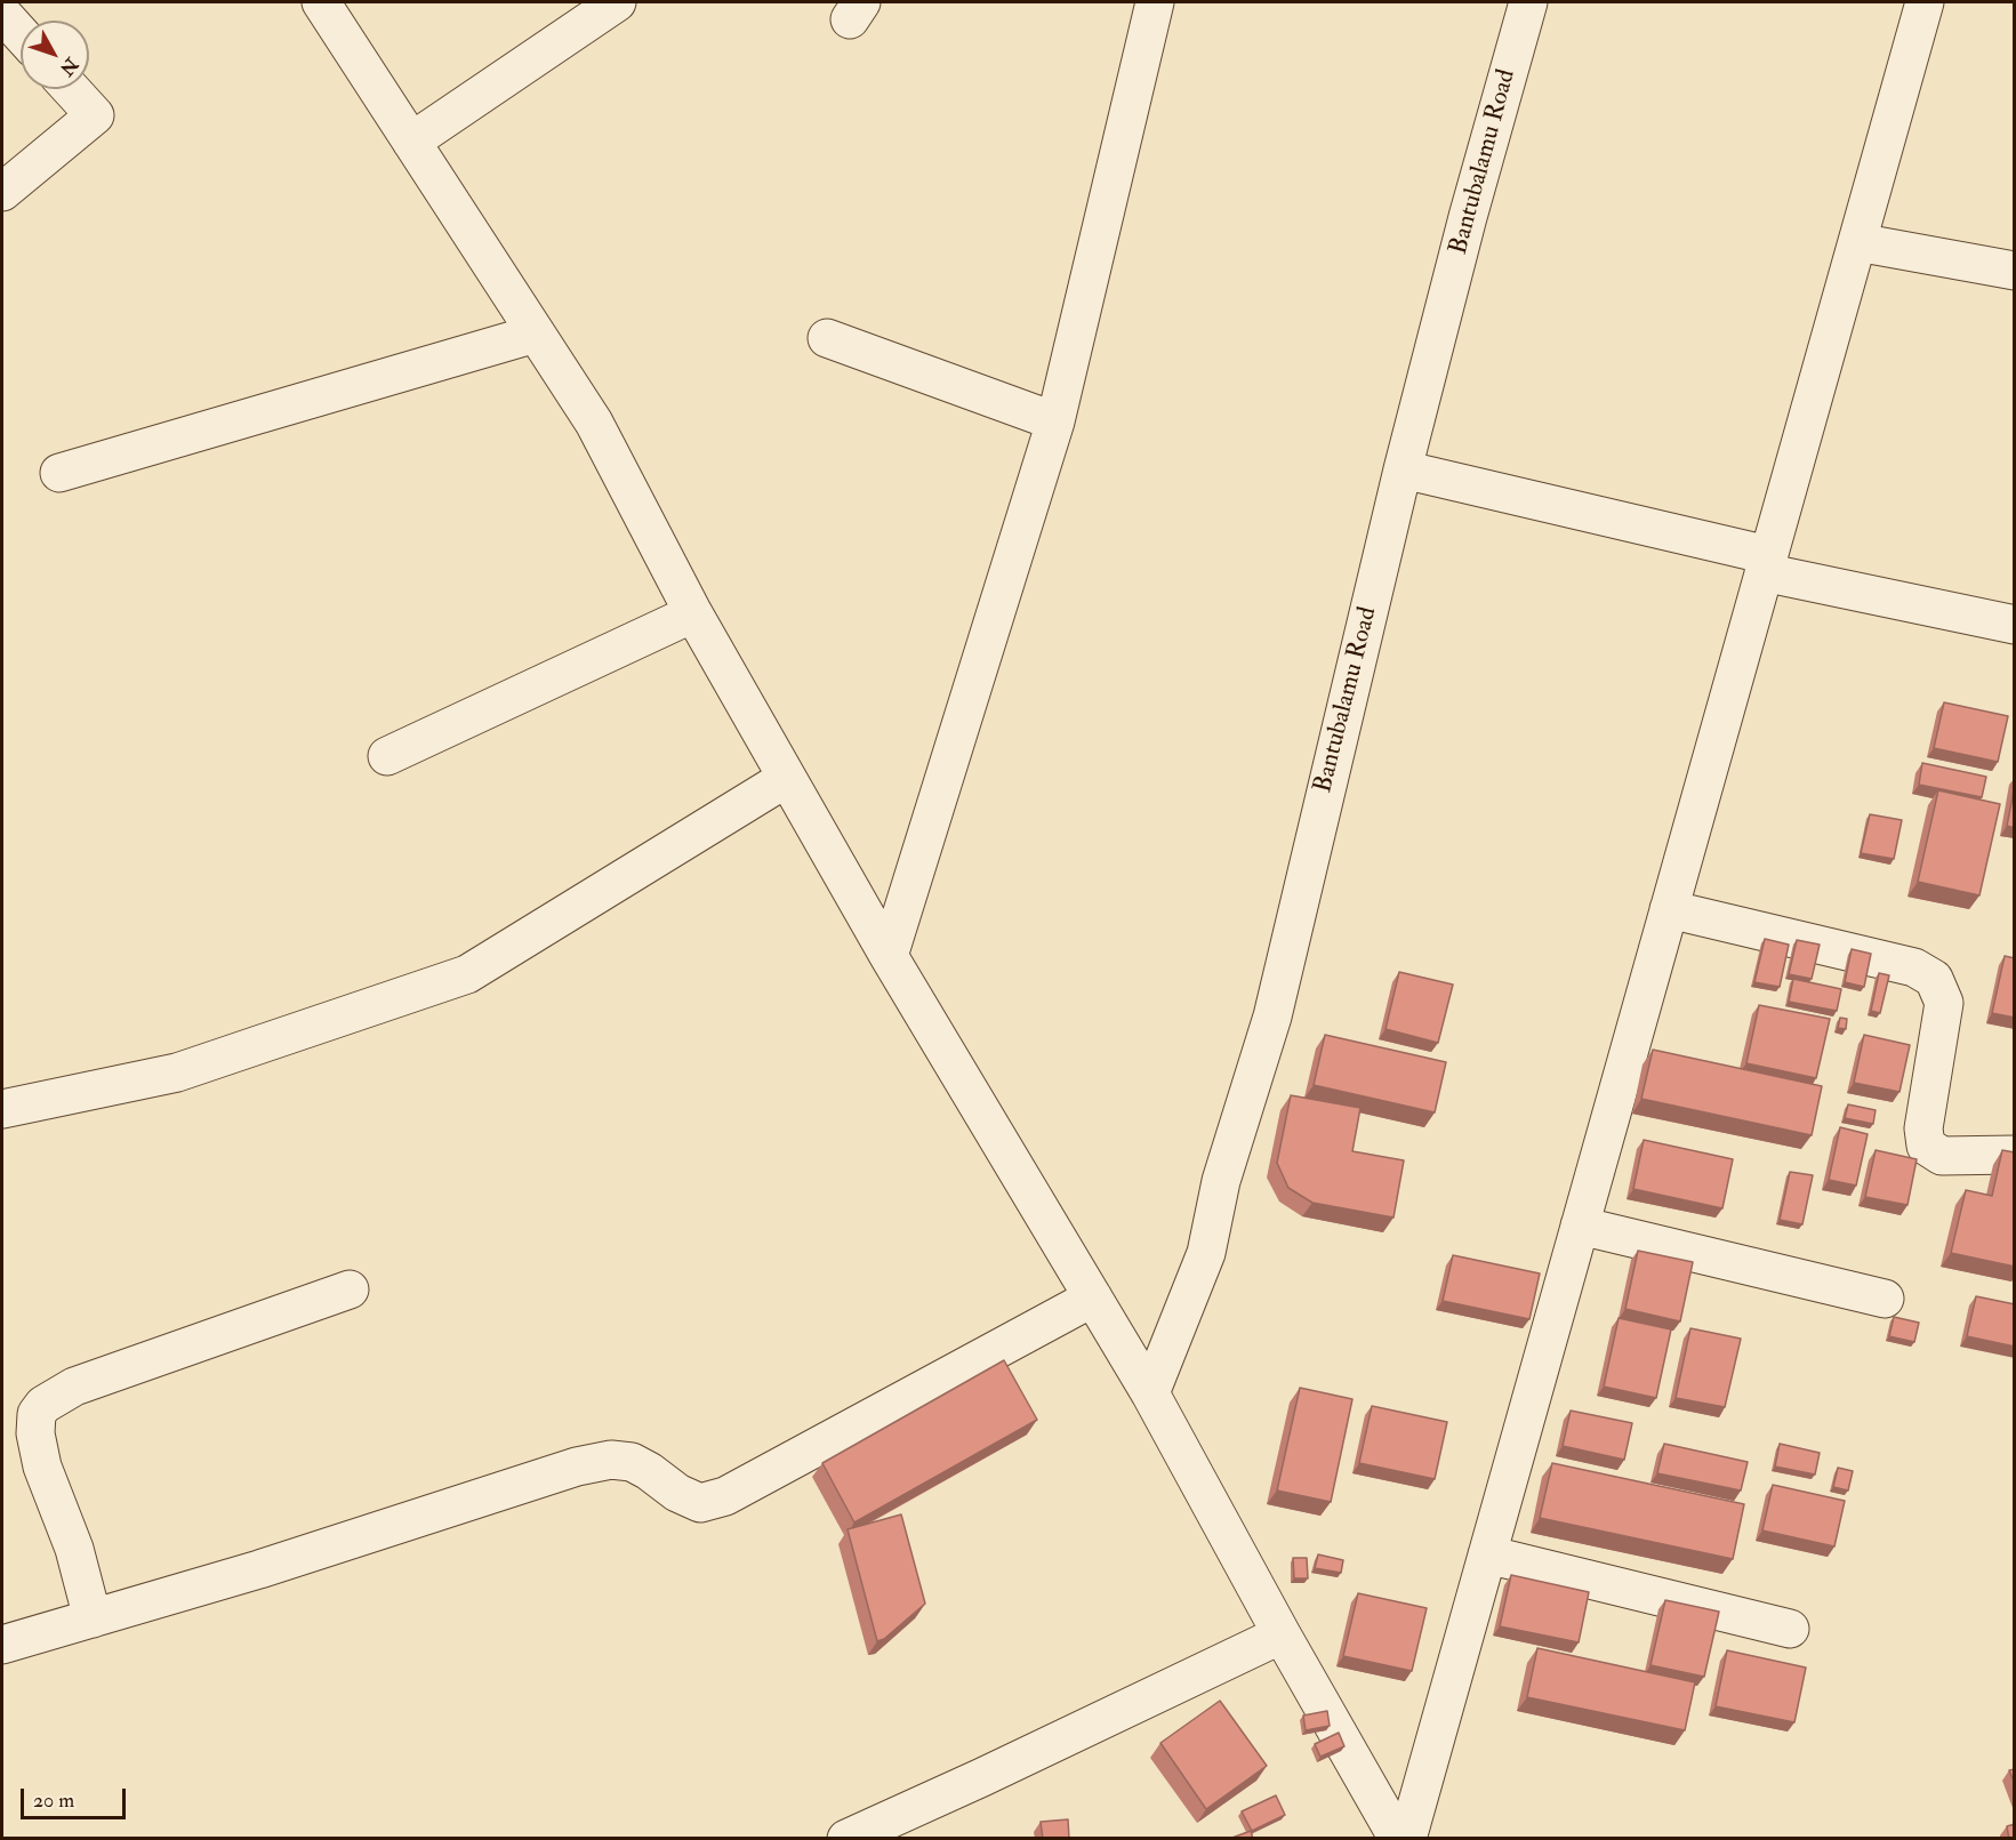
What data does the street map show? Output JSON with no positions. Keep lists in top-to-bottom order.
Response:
{
  "streets": {
    "street": ["Bantubalamu Road"]
  },
  "scale_bar": "20 m",
  "north": "bottom right"
}
